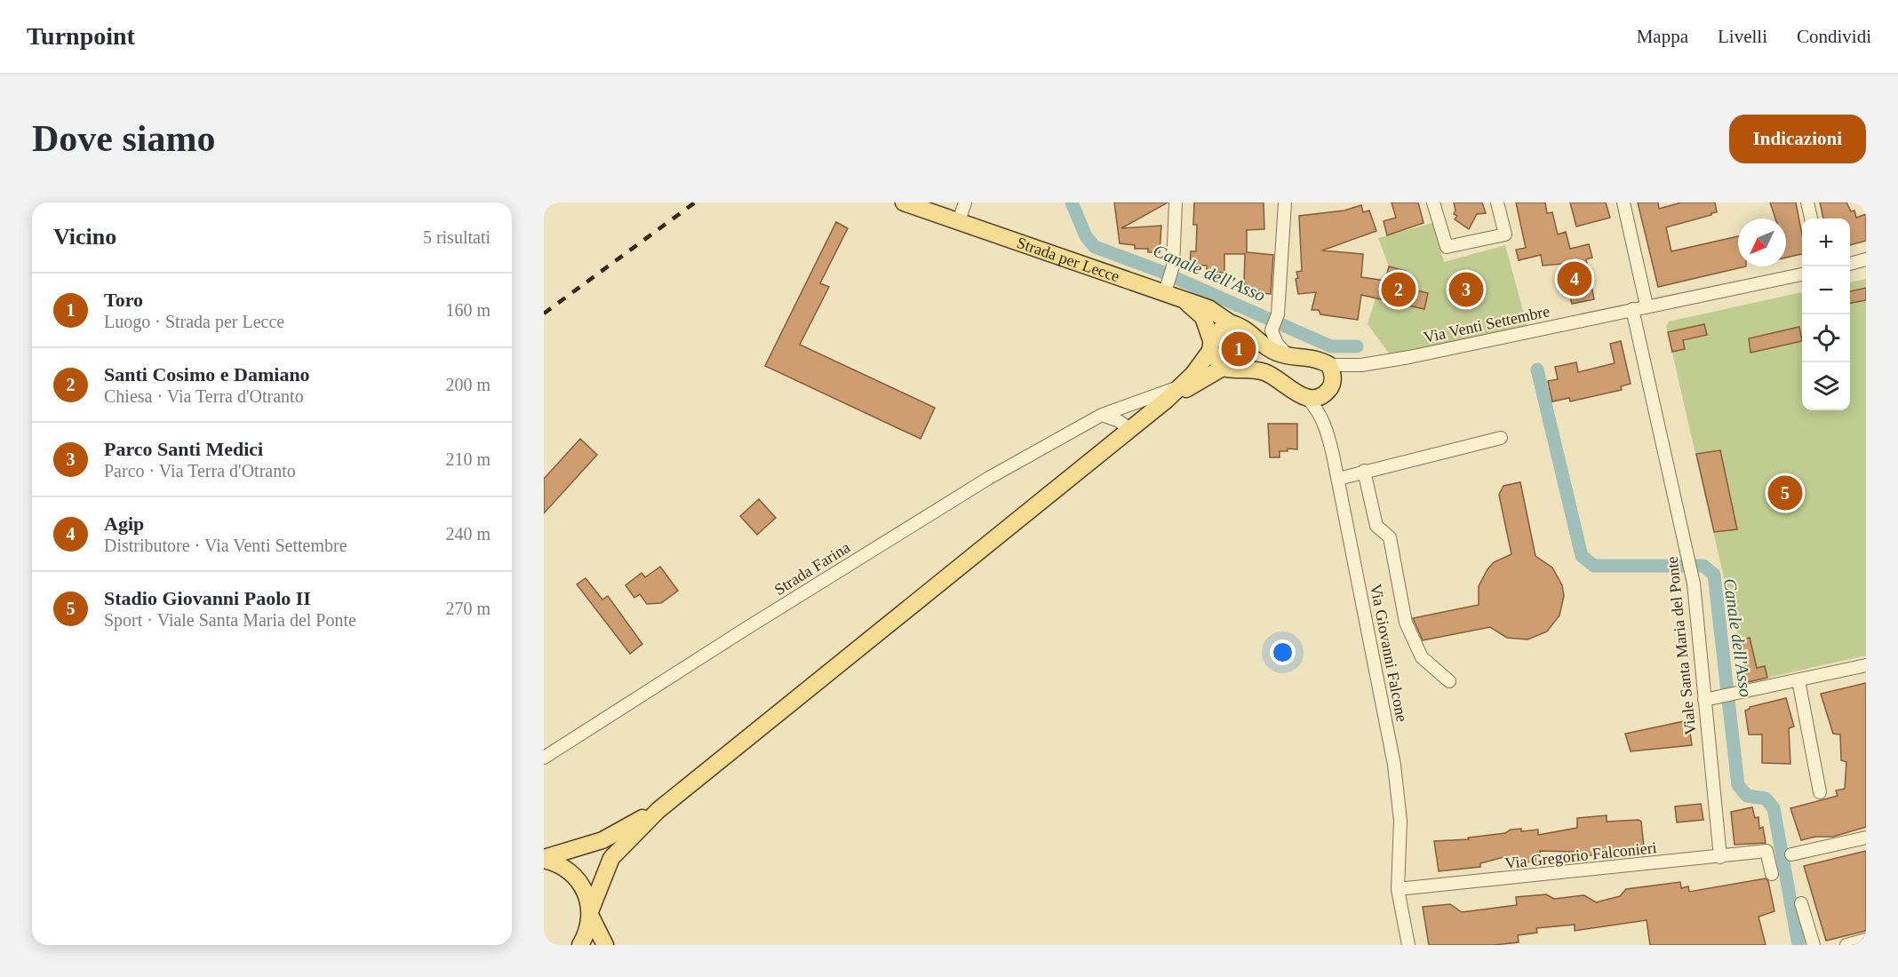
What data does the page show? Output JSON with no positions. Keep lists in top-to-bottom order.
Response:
{
  "streets": {
    "main road": ["Strada per Lecce"],
    "street": [
      "Via Venti Settembre",
      "Strada Farina",
      "Viale Santa Maria del Ponte",
      "Via Giovanni Falcone",
      "Via Gregorio Falconieri"
    ]
  },
  "crossings": [
    ["Via Venti Settembre", "Viale Santa Maria del Ponte"],
    ["Via Venti Settembre", "Via Giovanni Falcone"],
    ["Viale Santa Maria del Ponte", "Via Gregorio Falconieri"],
    ["Via Giovanni Falcone", "Via Gregorio Falconieri"]
  ],
  "water": ["Canale dell'Asso"],
  "north": "bottom left",
  "page": {
    "header": "Turnpoint",
    "nav": ["Mappa", "Livelli", "Condividi"],
    "buttons": "Indicazioni",
    "title": "Dove siamo",
    "heading": ["Vicino", "5 risultati"],
    "map_buttons": ["+", "−"],
    "pins": [
      "4",
      "2",
      "3",
      "1",
      "5"
    ],
    "list": [
      {
        "mark": "1",
        "name": "Toro",
        "note": "Luogo · Strada per Lecce",
        "value": "160 m"
      },
      {
        "mark": "2",
        "name": "Santi Cosimo e Damiano",
        "note": "Chiesa · Via Terra d'Otranto",
        "value": "200 m"
      },
      {
        "mark": "3",
        "name": "Parco Santi Medici",
        "note": "Parco · Via Terra d'Otranto",
        "value": "210 m"
      },
      {
        "mark": "4",
        "name": "Agip",
        "note": "Distributore · Via Venti Settembre",
        "value": "240 m"
      },
      {
        "mark": "5",
        "name": "Stadio Giovanni Paolo II",
        "note": "Sport · Viale Santa Maria del Ponte",
        "value": "270 m"
      }
    ]
  }
}
